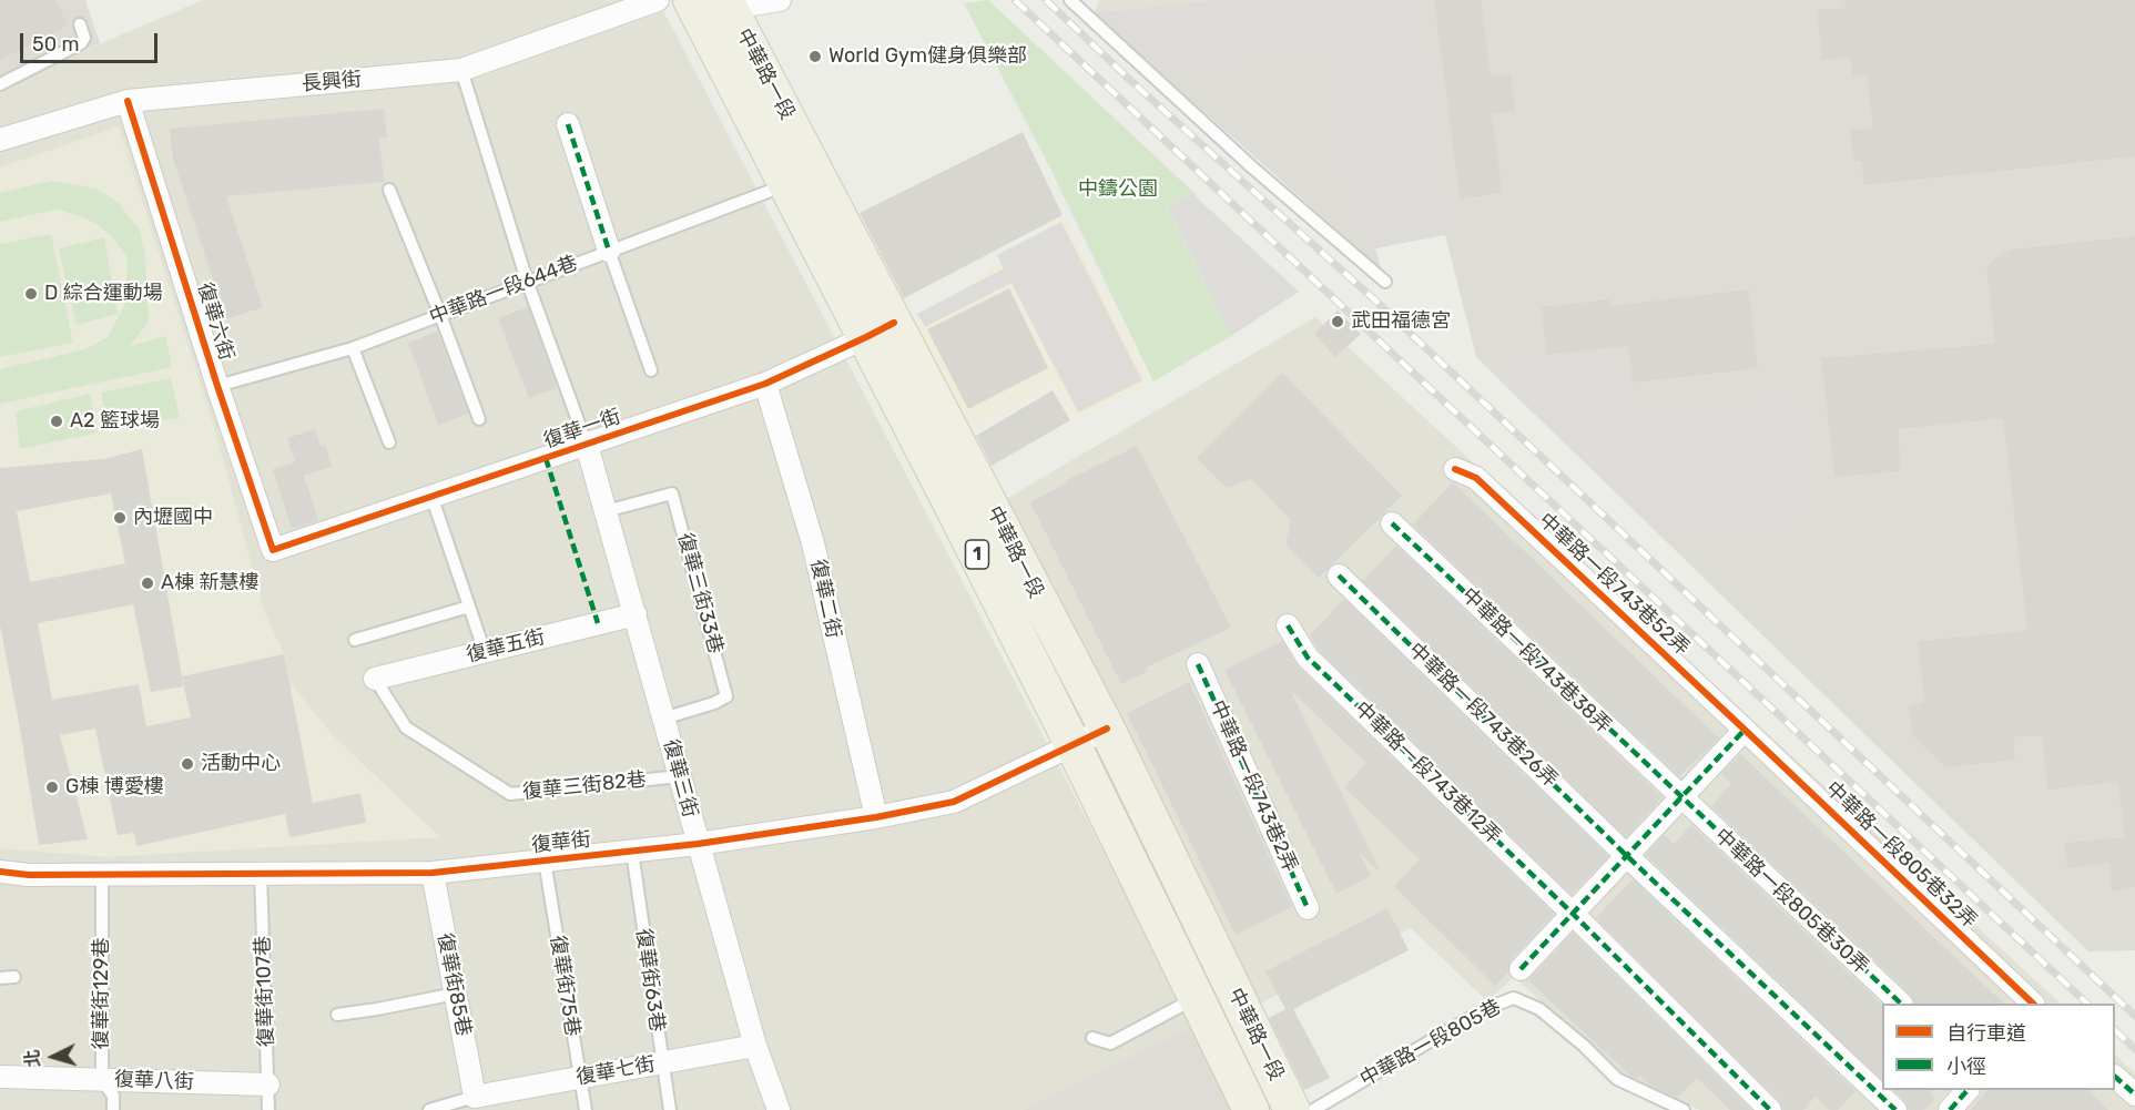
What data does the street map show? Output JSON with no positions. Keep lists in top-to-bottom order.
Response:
{
  "streets": {
    "main road": ["中華路一段", "1"],
    "street": [
      "長興街",
      "復華六街",
      "復華一街",
      "中華路一段743巷52弄",
      "復華二街",
      "復華五街",
      "中華路一段743巷38弄",
      "中華路一段743巷26弄",
      "中華路一段743巷12弄",
      "復華三街",
      "中華路一段743巷2弄",
      "復華街",
      "中華路一段805巷32弄",
      "中華路一段805巷30弄",
      "復華街85巷",
      "復華七街",
      "復華八街"
    ],
    "lane": [
      "中華路一段644巷",
      "復華三街33巷",
      "復華三街82巷",
      "復華街63巷",
      "復華街75巷",
      "復華街107巷",
      "復華街129巷",
      "中華路一段805巷"
    ]
  },
  "crossings": [
    ["中華路一段", "中華路一段644巷"],
    ["中華路一段", "復華一街"],
    ["中華路一段", "復華街"],
    ["長興街", "復華六街"],
    ["中華路一段644巷", "復華六街"],
    ["復華六街", "復華一街"],
    ["復華一街", "復華二街"],
    ["復華一街", "復華三街"],
    ["中華路一段743巷52弄", "中華路一段805巷32弄"],
    ["復華三街33巷", "復華三街"],
    ["復華二街", "復華街"],
    ["復華五街", "復華三街"],
    ["復華五街", "復華三街82巷"],
    ["中華路一段743巷38弄", "中華路一段805巷30弄"],
    ["復華三街", "復華三街82巷"],
    ["復華三街", "復華街"],
    ["復華三街", "復華七街"],
    ["復華街", "復華街63巷"],
    ["復華街", "復華街85巷"],
    ["復華街", "復華街75巷"],
    ["復華街", "復華街107巷"],
    ["復華街", "復華街129巷"],
    ["復華街63巷", "復華七街"],
    ["復華街85巷", "復華七街"],
    ["復華街75巷", "復華七街"],
    ["復華街107巷", "復華八街"],
    ["復華街129巷", "復華八街"]
  ],
  "parks": ["中鑄公園"],
  "places": [
    "World Gym健身俱樂部",
    "D 綜合運動場",
    "武田福德宮",
    "A2 籃球場",
    "內壢國中",
    "A棟 新慧樓",
    "活動中心",
    "G棟 博愛樓"
  ],
  "legend": ["自行車道", "小徑"],
  "scale_bar": "50 m",
  "north": "left"
}
